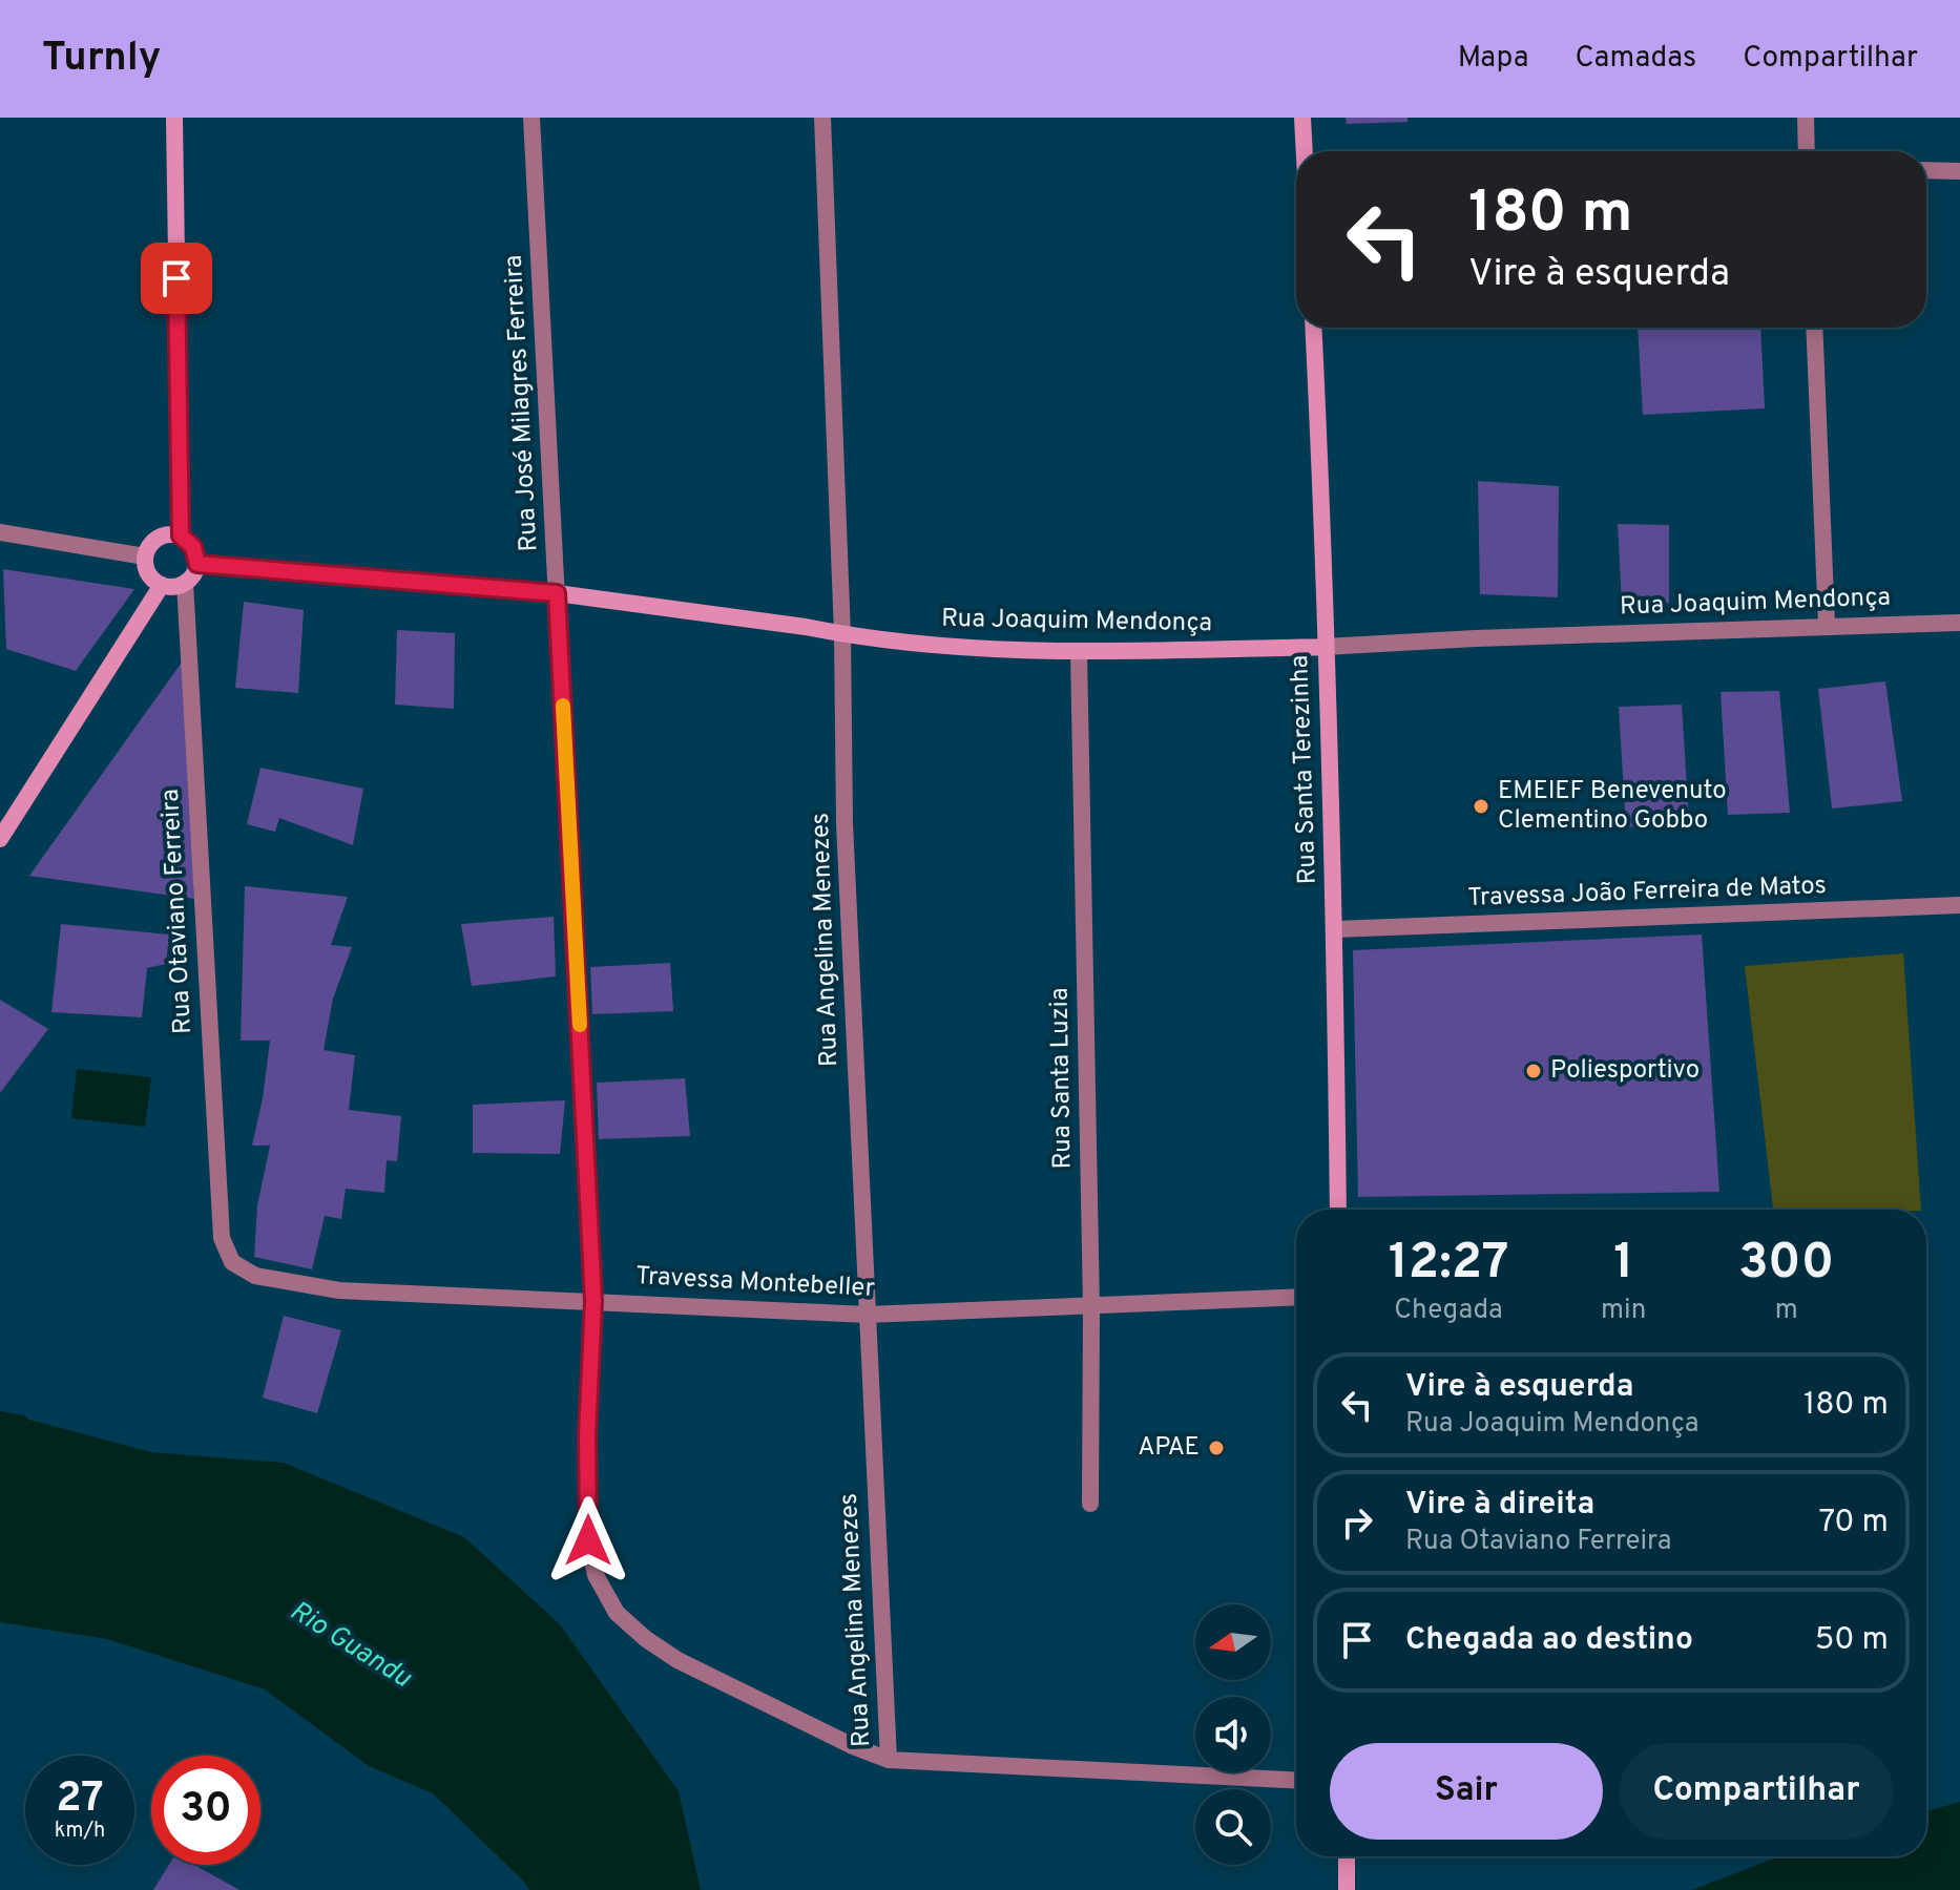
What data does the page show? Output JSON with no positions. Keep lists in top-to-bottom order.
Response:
{
  "streets": {
    "street": [
      "Rua José Milagres Ferreira",
      "Rua Joaquim Mendonça",
      "Rua Santa Terezinha",
      "Travessa João Ferreira de Matos",
      "Rua Otaviano Ferreira",
      "Rua Angelina Menezes",
      "Rua Santa Luzia",
      "Travessa Montebeller"
    ]
  },
  "crossings": [
    ["Rua José Milagres Ferreira", "Rua Joaquim Mendonça"],
    ["Rua José Milagres Ferreira", "Rua Angelina Menezes"],
    ["Rua José Milagres Ferreira", "Travessa Montebeller"],
    ["Rua Joaquim Mendonça", "Rua Santa Terezinha"],
    ["Rua Joaquim Mendonça", "Rua Otaviano Ferreira"],
    ["Rua Joaquim Mendonça", "Rua Angelina Menezes"],
    ["Rua Joaquim Mendonça", "Rua Santa Luzia"],
    ["Rua Santa Terezinha", "Travessa João Ferreira de Matos"],
    ["Rua Otaviano Ferreira", "Travessa Montebeller"],
    ["Rua Angelina Menezes", "Travessa Montebeller"],
    ["Rua Santa Luzia", "Travessa Montebeller"]
  ],
  "water": ["Rio Guandu"],
  "places": ["EMEIEF Benevenuto Clementino Gobbo", "Poliesportivo", "APAE"],
  "north": "left",
  "page": {
    "header": "Turnly",
    "nav": ["Mapa", "Camadas", "Compartilhar"],
    "turn": ["180 m", "Vire à esquerda"],
    "eta": [
      "12:27",
      "Chegada",
      "1",
      "min",
      "300",
      "m"
    ],
    "list": [
      {
        "name": "Vire à esquerda",
        "note": "Rua Joaquim Mendonça",
        "value": "180 m"
      },
      {
        "name": "Vire à direita",
        "note": "Rua Otaviano Ferreira",
        "value": "70 m"
      },
      {
        "name": "Chegada ao destino",
        "value": "50 m"
      }
    ],
    "buttons": ["Sair", "Compartilhar"],
    "speed": "27 km/h",
    "limit": "30"
  }
}
